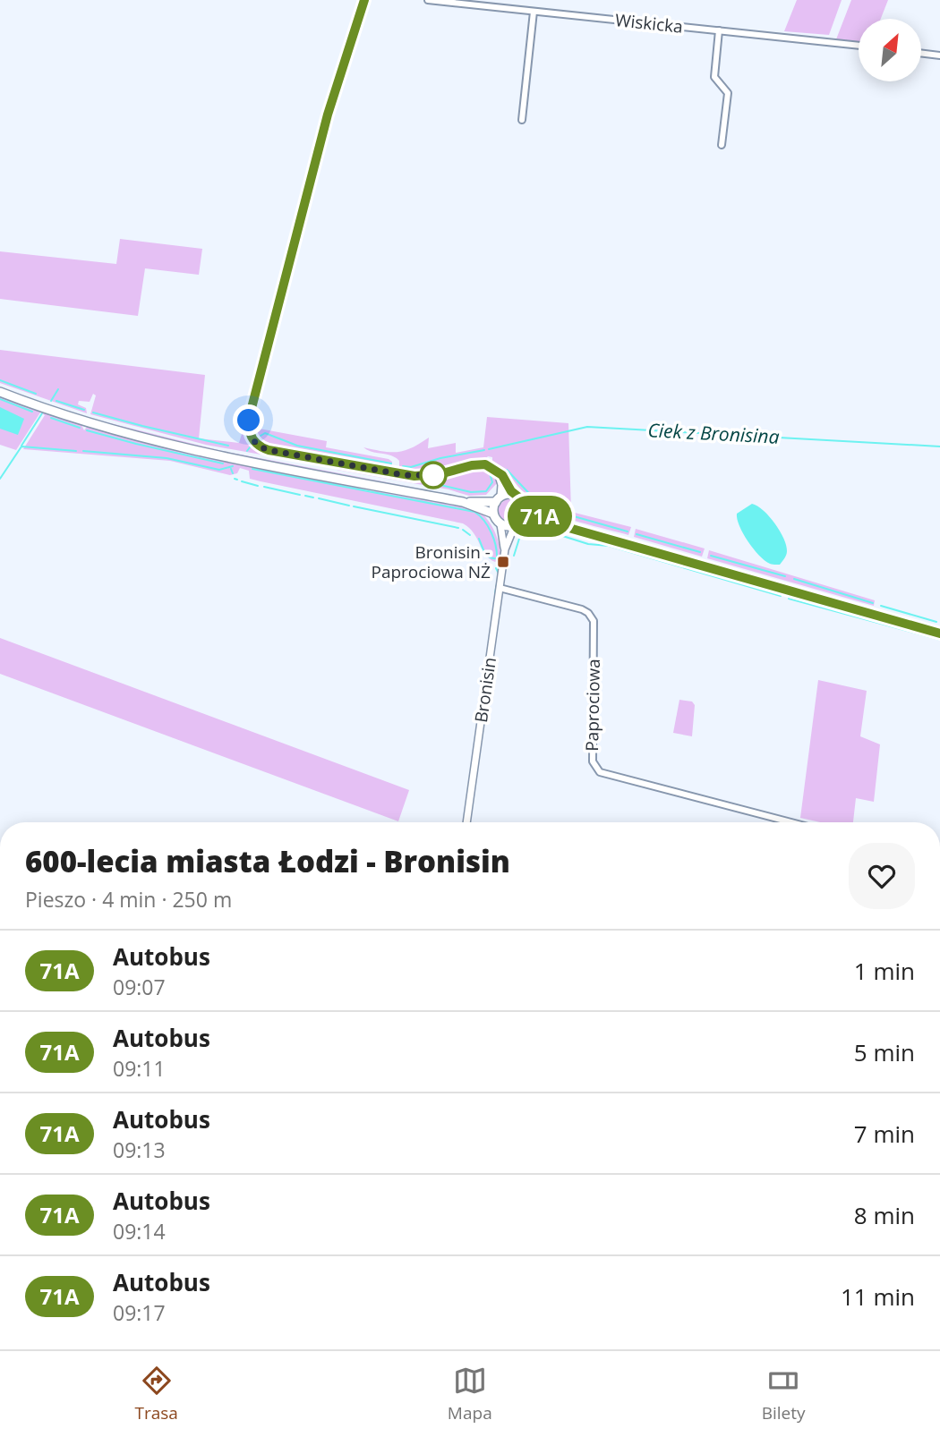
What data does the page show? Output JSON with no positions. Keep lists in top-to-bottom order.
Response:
{
  "streets": {
    "street": ["Wiskicka", "Bronisin", "Paprociowa"]
  },
  "crossings": [
    ["Bronisin", "Paprociowa"]
  ],
  "water": ["Ciek z Bronisina"],
  "places": {
    "transit": ["Bronisin - Paprociowa NŻ"]
  },
  "lines": ["bus line 71A"],
  "north": "top right",
  "page": {
    "on_map": "71A",
    "heading": ["600-lecia miasta Łodzi - Bronisin", "Pieszo · 4 min · 250 m"],
    "list": [
      {
        "mark": "71A",
        "name": "Autobus",
        "note": "09:07",
        "value": "1 min"
      },
      {
        "mark": "71A",
        "name": "Autobus",
        "note": "09:11",
        "value": "5 min"
      },
      {
        "mark": "71A",
        "name": "Autobus",
        "note": "09:13",
        "value": "7 min"
      },
      {
        "mark": "71A",
        "name": "Autobus",
        "note": "09:14",
        "value": "8 min"
      },
      {
        "mark": "71A",
        "name": "Autobus",
        "note": "09:17",
        "value": "11 min"
      }
    ],
    "tabs": ["Trasa", "Mapa", "Bilety"]
  }
}
